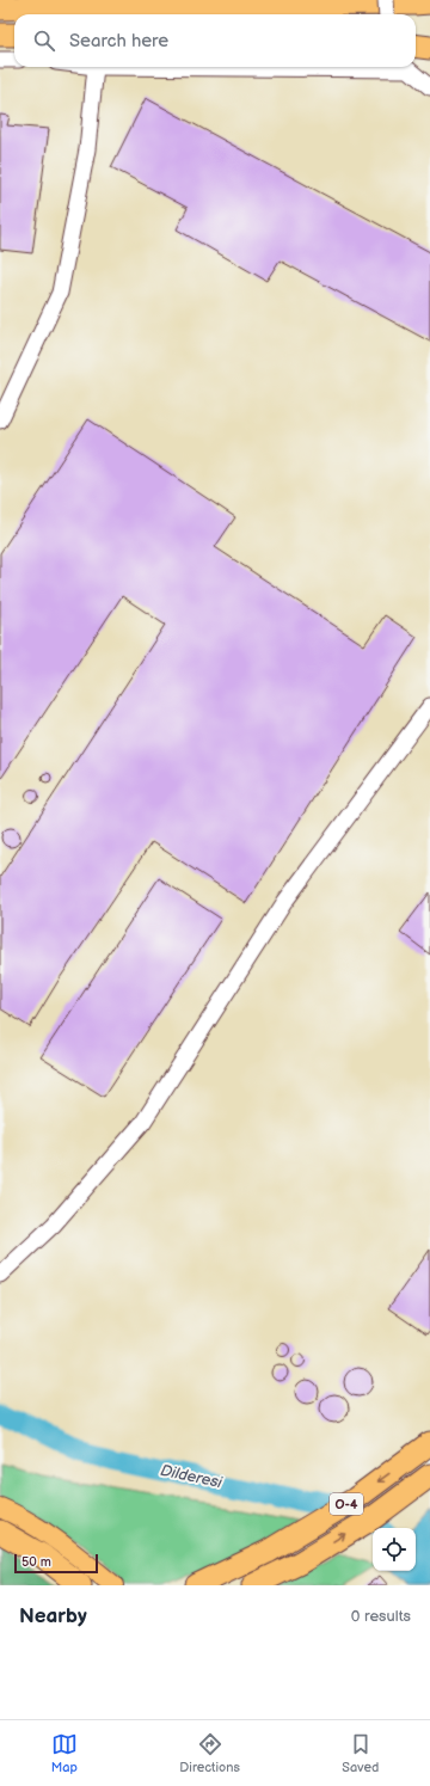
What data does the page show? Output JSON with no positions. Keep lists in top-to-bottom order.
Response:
{
  "streets": {
    "highway": ["O-4"]
  },
  "water": ["Dilderesi"],
  "scale_bar": "50 m",
  "page": {
    "search": "Search here",
    "scale": "50 m",
    "heading": ["Nearby", "0 results"],
    "nav": ["Map", "Directions", "Saved"]
  }
}
